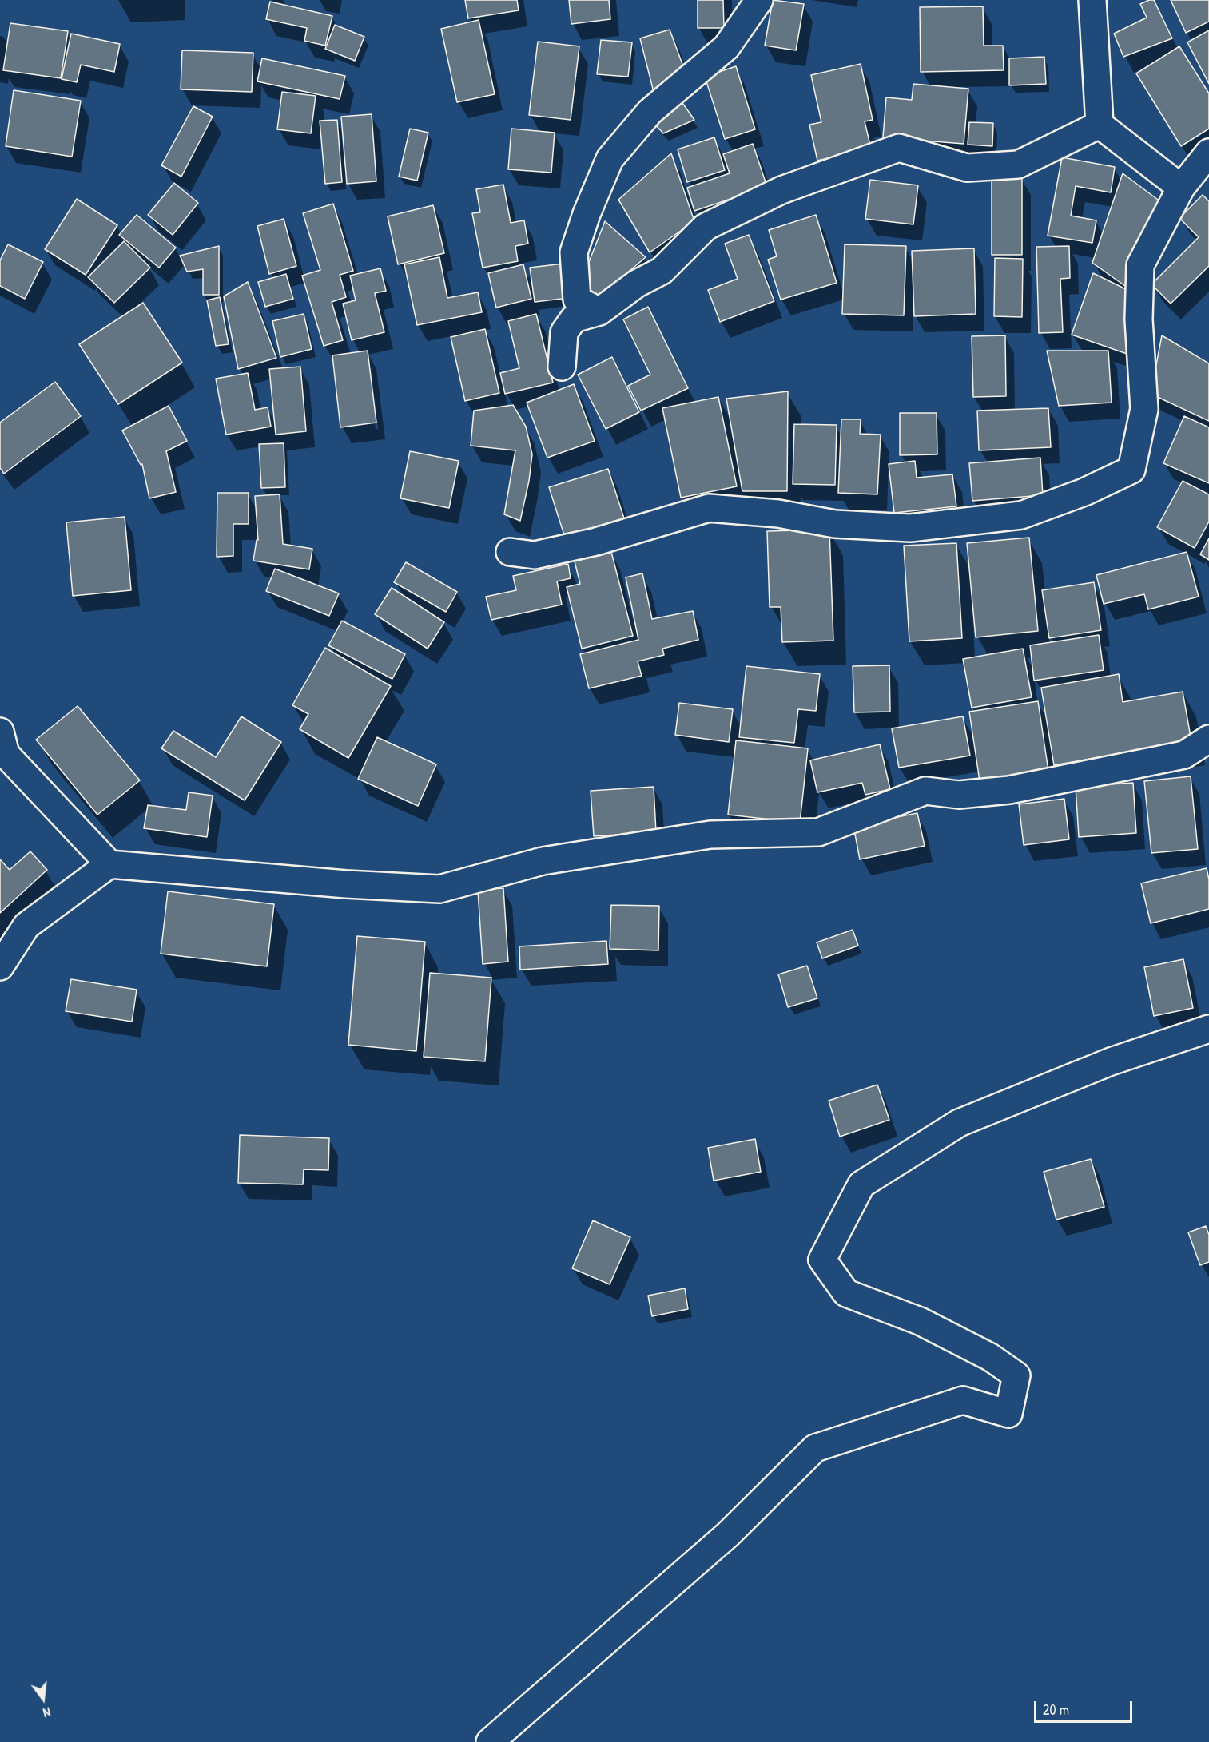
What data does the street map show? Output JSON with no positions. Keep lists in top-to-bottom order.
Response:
{
  "scale_bar": "20 m",
  "north": "bottom"
}
